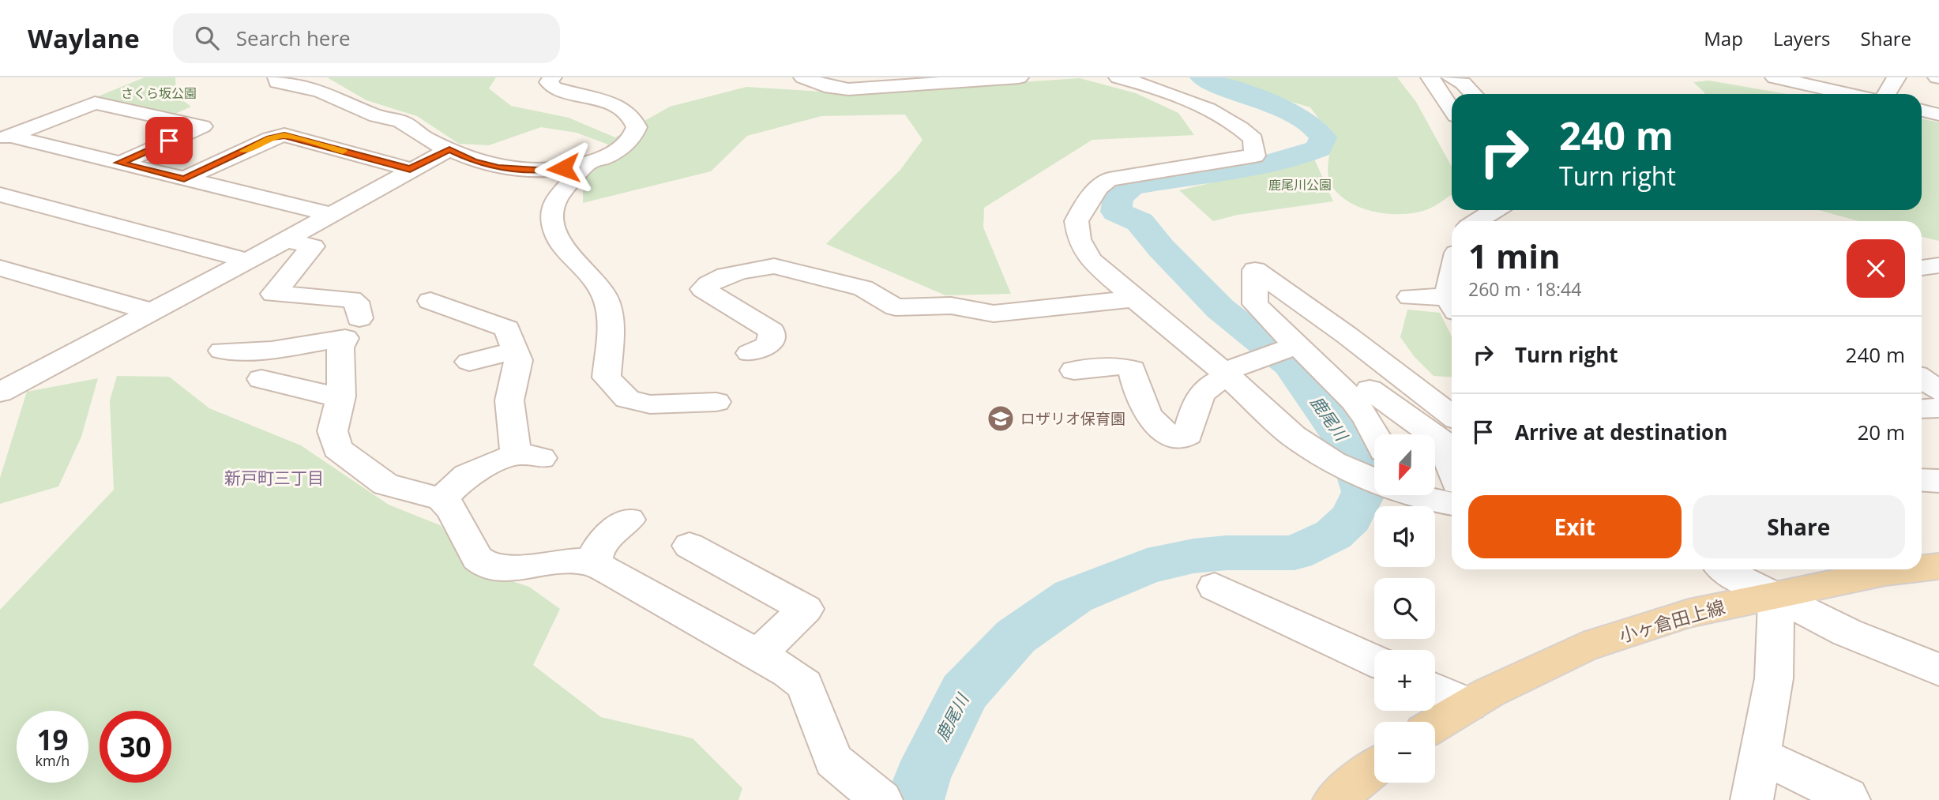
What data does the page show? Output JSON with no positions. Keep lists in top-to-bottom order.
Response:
{
  "streets": {
    "main road": ["小ヶ倉田上線"]
  },
  "districts": ["新戸町三丁目"],
  "water": ["鹿尾川"],
  "parks": ["さくら坂公園", "鹿尾川公園"],
  "places": {
    "school or university": ["ロザリオ保育園"]
  },
  "north": "bottom",
  "page": {
    "header": "Waylane",
    "search": "Search here",
    "nav": ["Map", "Layers", "Share"],
    "turn": ["240 m", "Turn right"],
    "heading": ["1 min", "260 m · 18:44"],
    "list": [
      {
        "name": "Turn right",
        "value": "240 m"
      },
      {
        "name": "Arrive at destination",
        "value": "20 m"
      }
    ],
    "map_buttons": ["+", "−"],
    "buttons": ["Exit", "Share"],
    "speed": "19 km/h",
    "limit": "30"
  }
}
